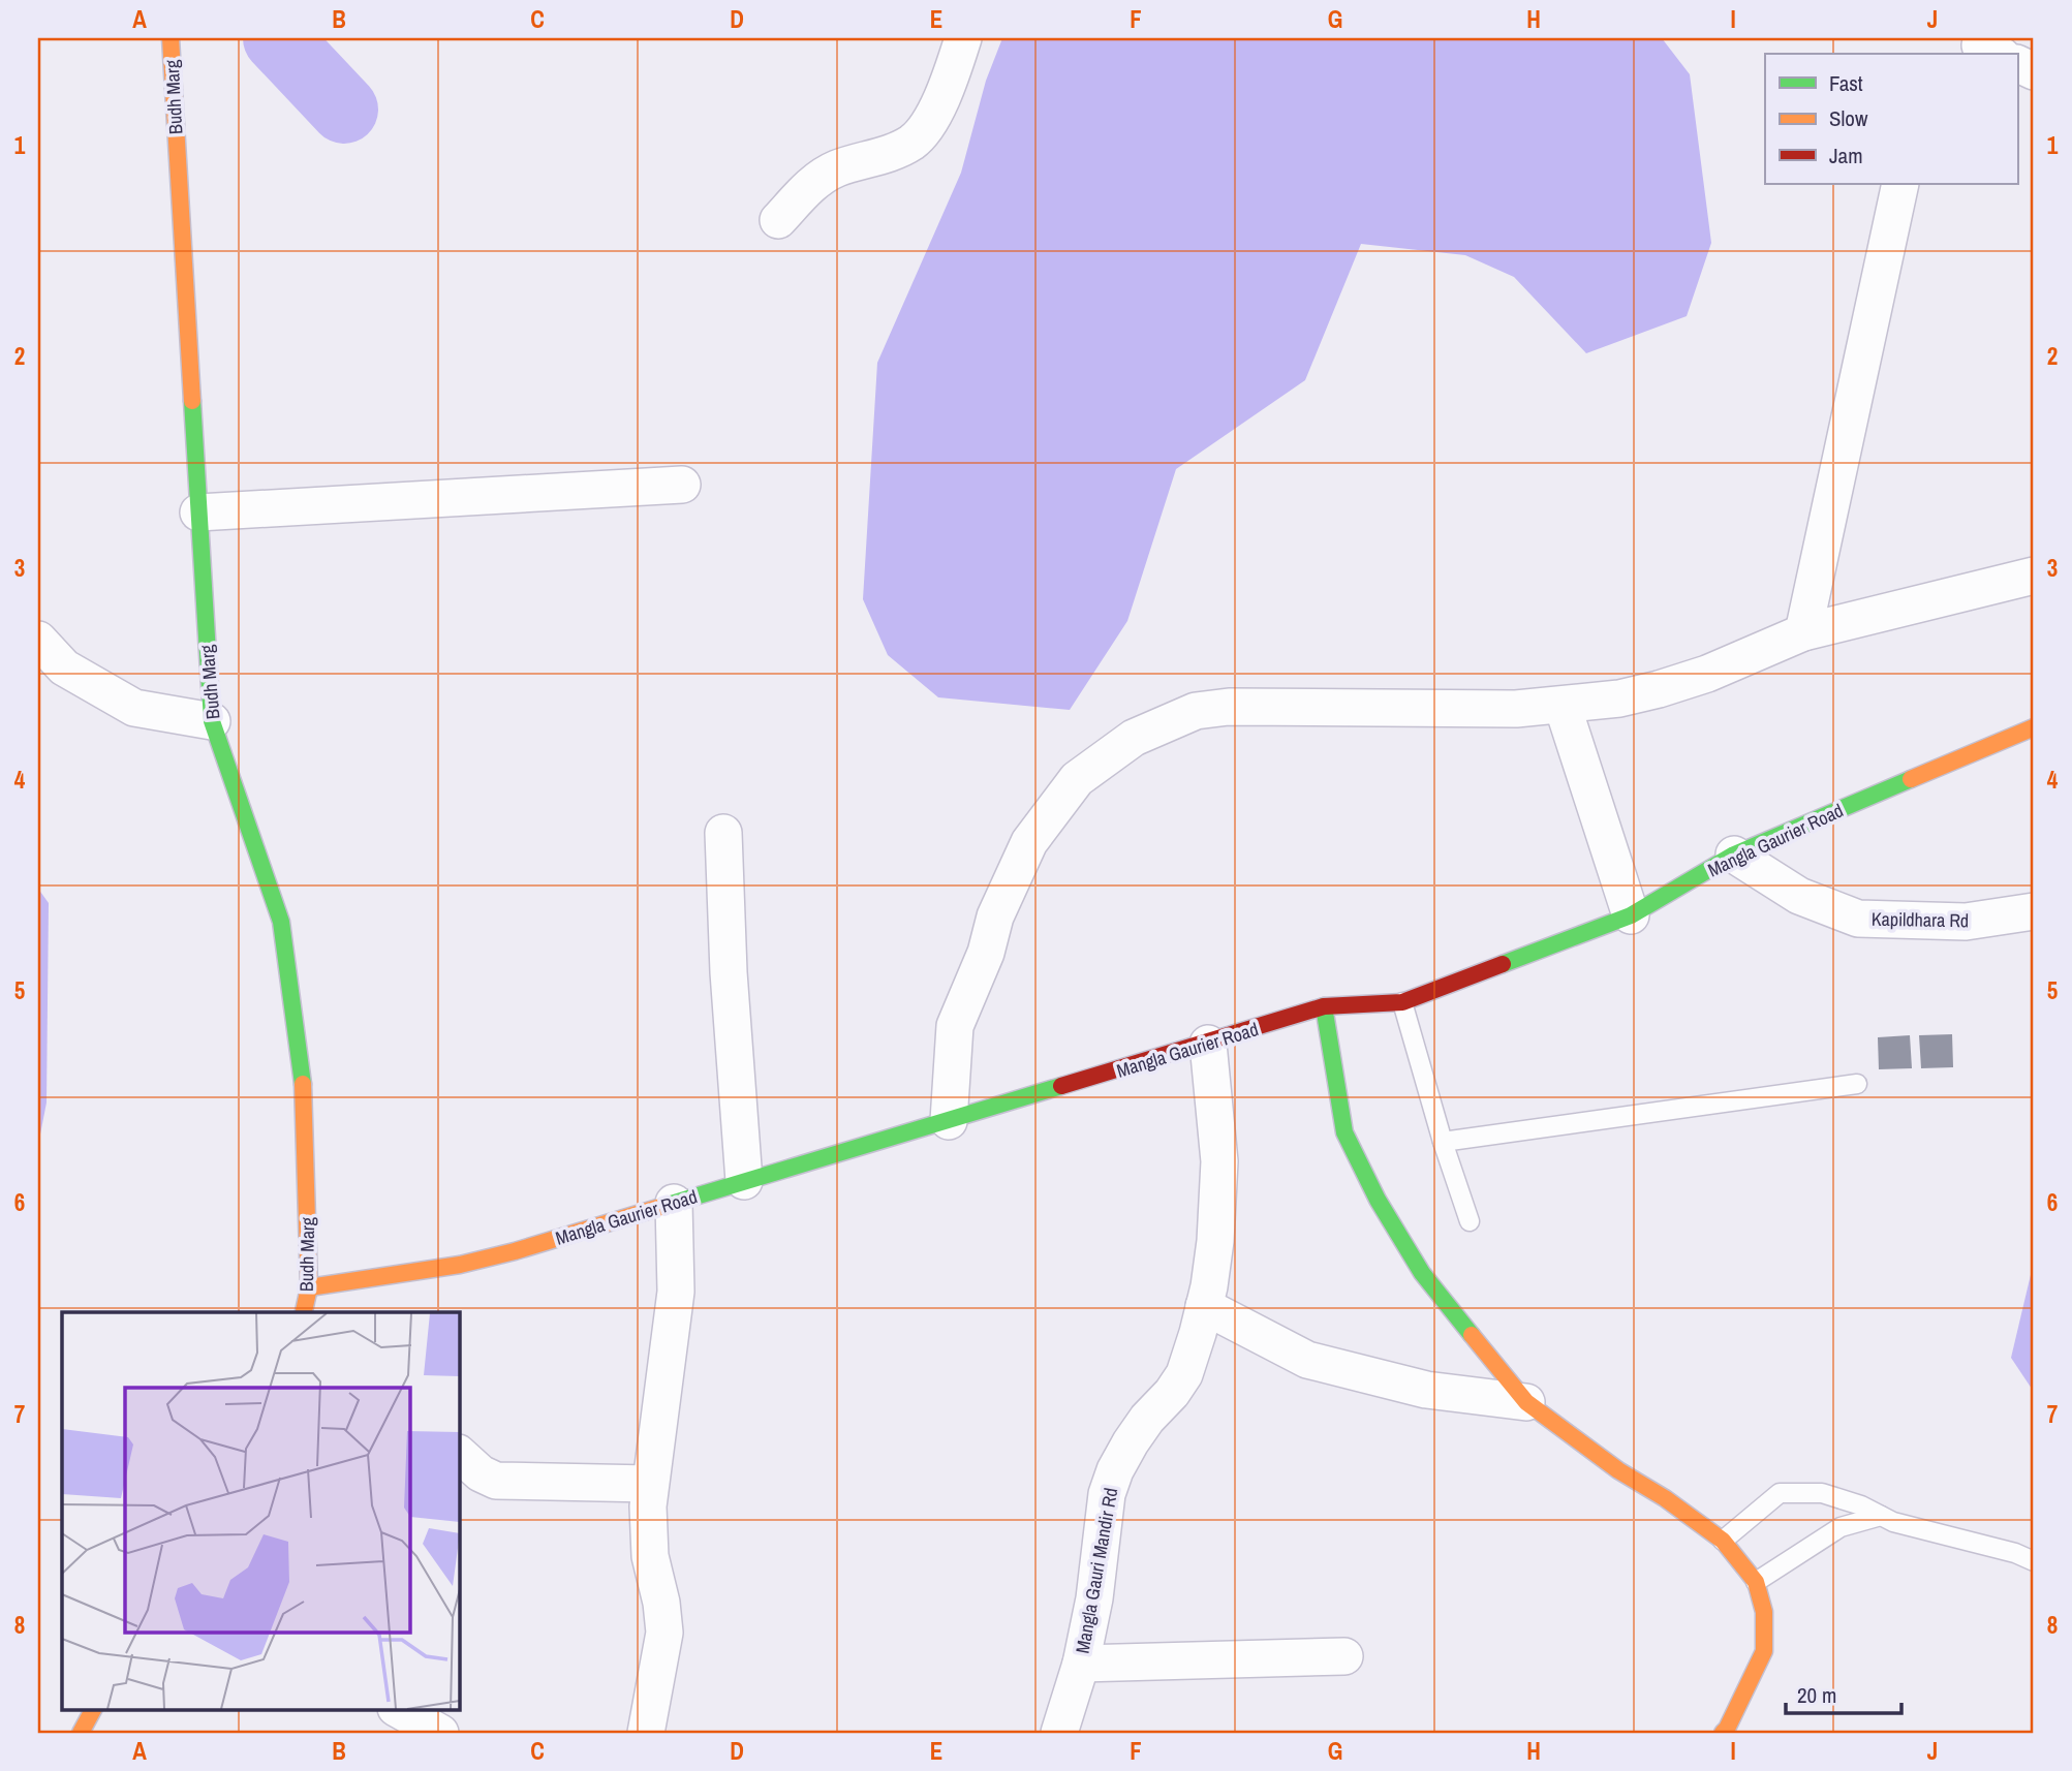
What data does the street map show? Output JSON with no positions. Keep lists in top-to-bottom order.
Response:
{
  "streets": {
    "street": [
      "Budh Marg",
      "Mangla Gaurier Road",
      "Kapildhara Rd",
      "Mangla Gauri Mandir Rd"
    ]
  },
  "crossings": [
    ["Budh Marg", "Mangla Gaurier Road"],
    ["Mangla Gaurier Road", "Kapildhara Rd"],
    ["Mangla Gaurier Road", "Mangla Gauri Mandir Rd"]
  ],
  "legend": ["Fast", "Slow", "Jam"],
  "scale_bar": "20 m",
  "grid": {
    "columns": [
      "A",
      "B",
      "C",
      "D",
      "E",
      "F",
      "G",
      "H",
      "I",
      "J"
    ],
    "rows": [
      "1",
      "2",
      "3",
      "4",
      "5",
      "6",
      "7",
      "8"
    ]
  }
}
